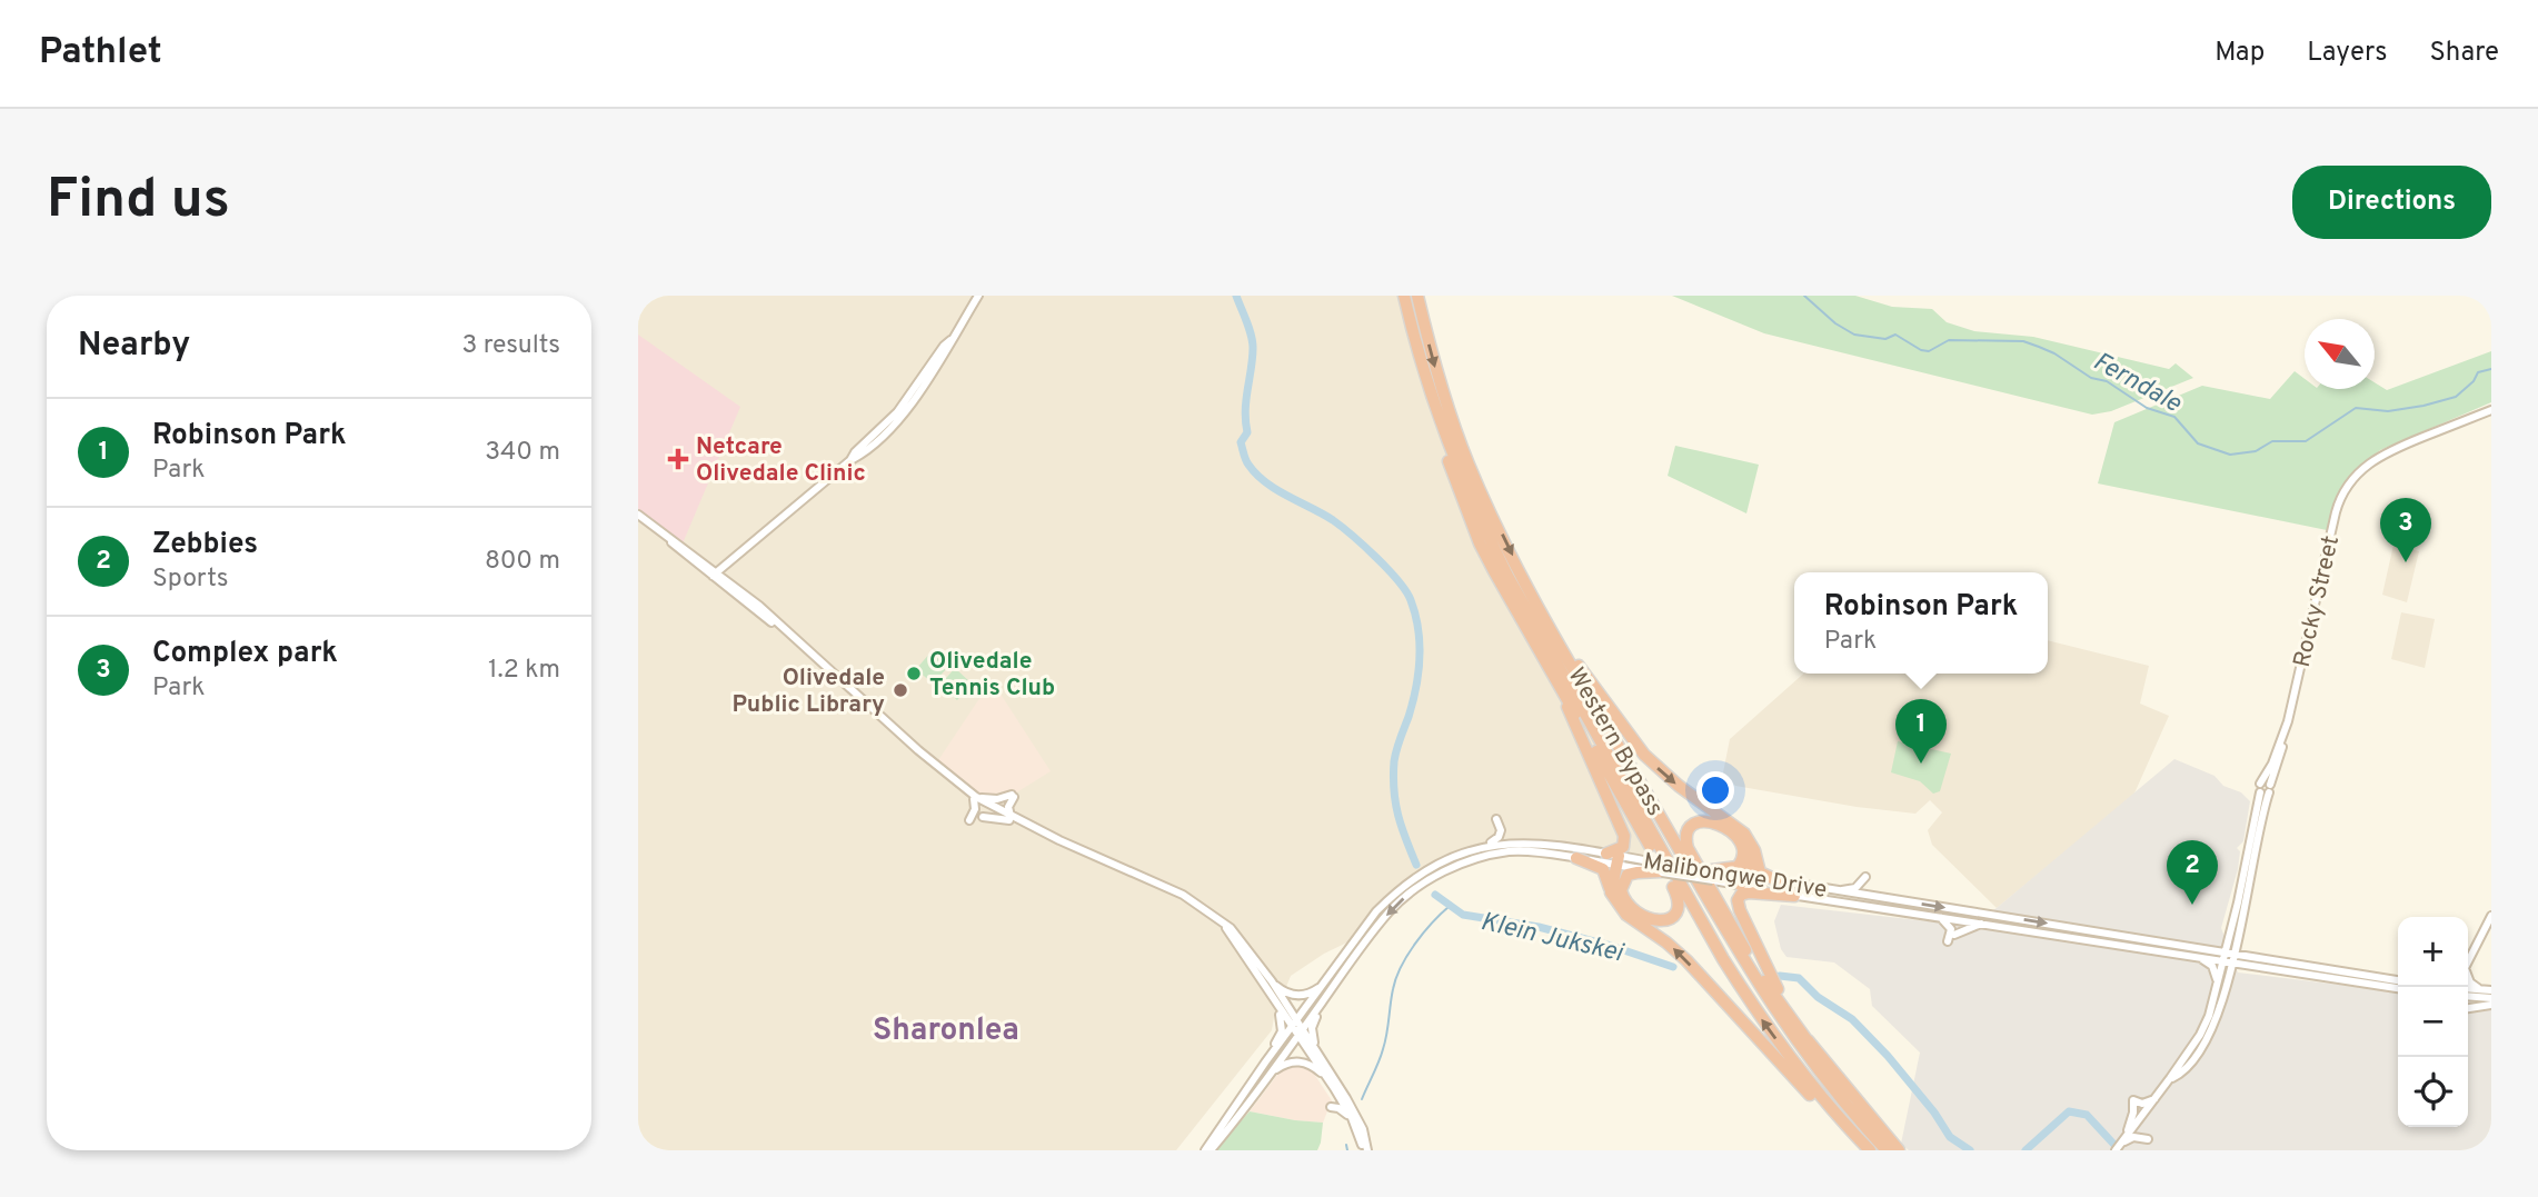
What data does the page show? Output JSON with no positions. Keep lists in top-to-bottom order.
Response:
{
  "streets": {
    "highway": ["Western Bypass"],
    "street": ["Rocky Street", "Malibongwe Drive"]
  },
  "crossings": [
    ["Rocky Street", "Malibongwe Drive"]
  ],
  "districts": ["Sharonlea"],
  "water": ["Ferndale", "Klein Jukskei"],
  "places": {
    "health": ["Netcare Olivedale Clinic"],
    "other": ["Olivedale Tennis Club", "Olivedale Public Library"]
  },
  "north": "top left",
  "page": {
    "header": "Pathlet",
    "nav": ["Map", "Layers", "Share"],
    "buttons": "Directions",
    "title": "Find us",
    "heading": ["Nearby", "3 results"],
    "list": [
      {
        "mark": "1",
        "name": "Robinson Park",
        "note": "Park",
        "value": "340 m"
      },
      {
        "mark": "2",
        "name": "Zebbies",
        "note": "Sports",
        "value": "800 m"
      },
      {
        "mark": "3",
        "name": "Complex park",
        "note": "Park",
        "value": "1.2 km"
      }
    ],
    "pins": ["3", "1", "2"],
    "popup": ["Robinson Park", "Park"],
    "map_buttons": ["+", "−"]
  }
}
